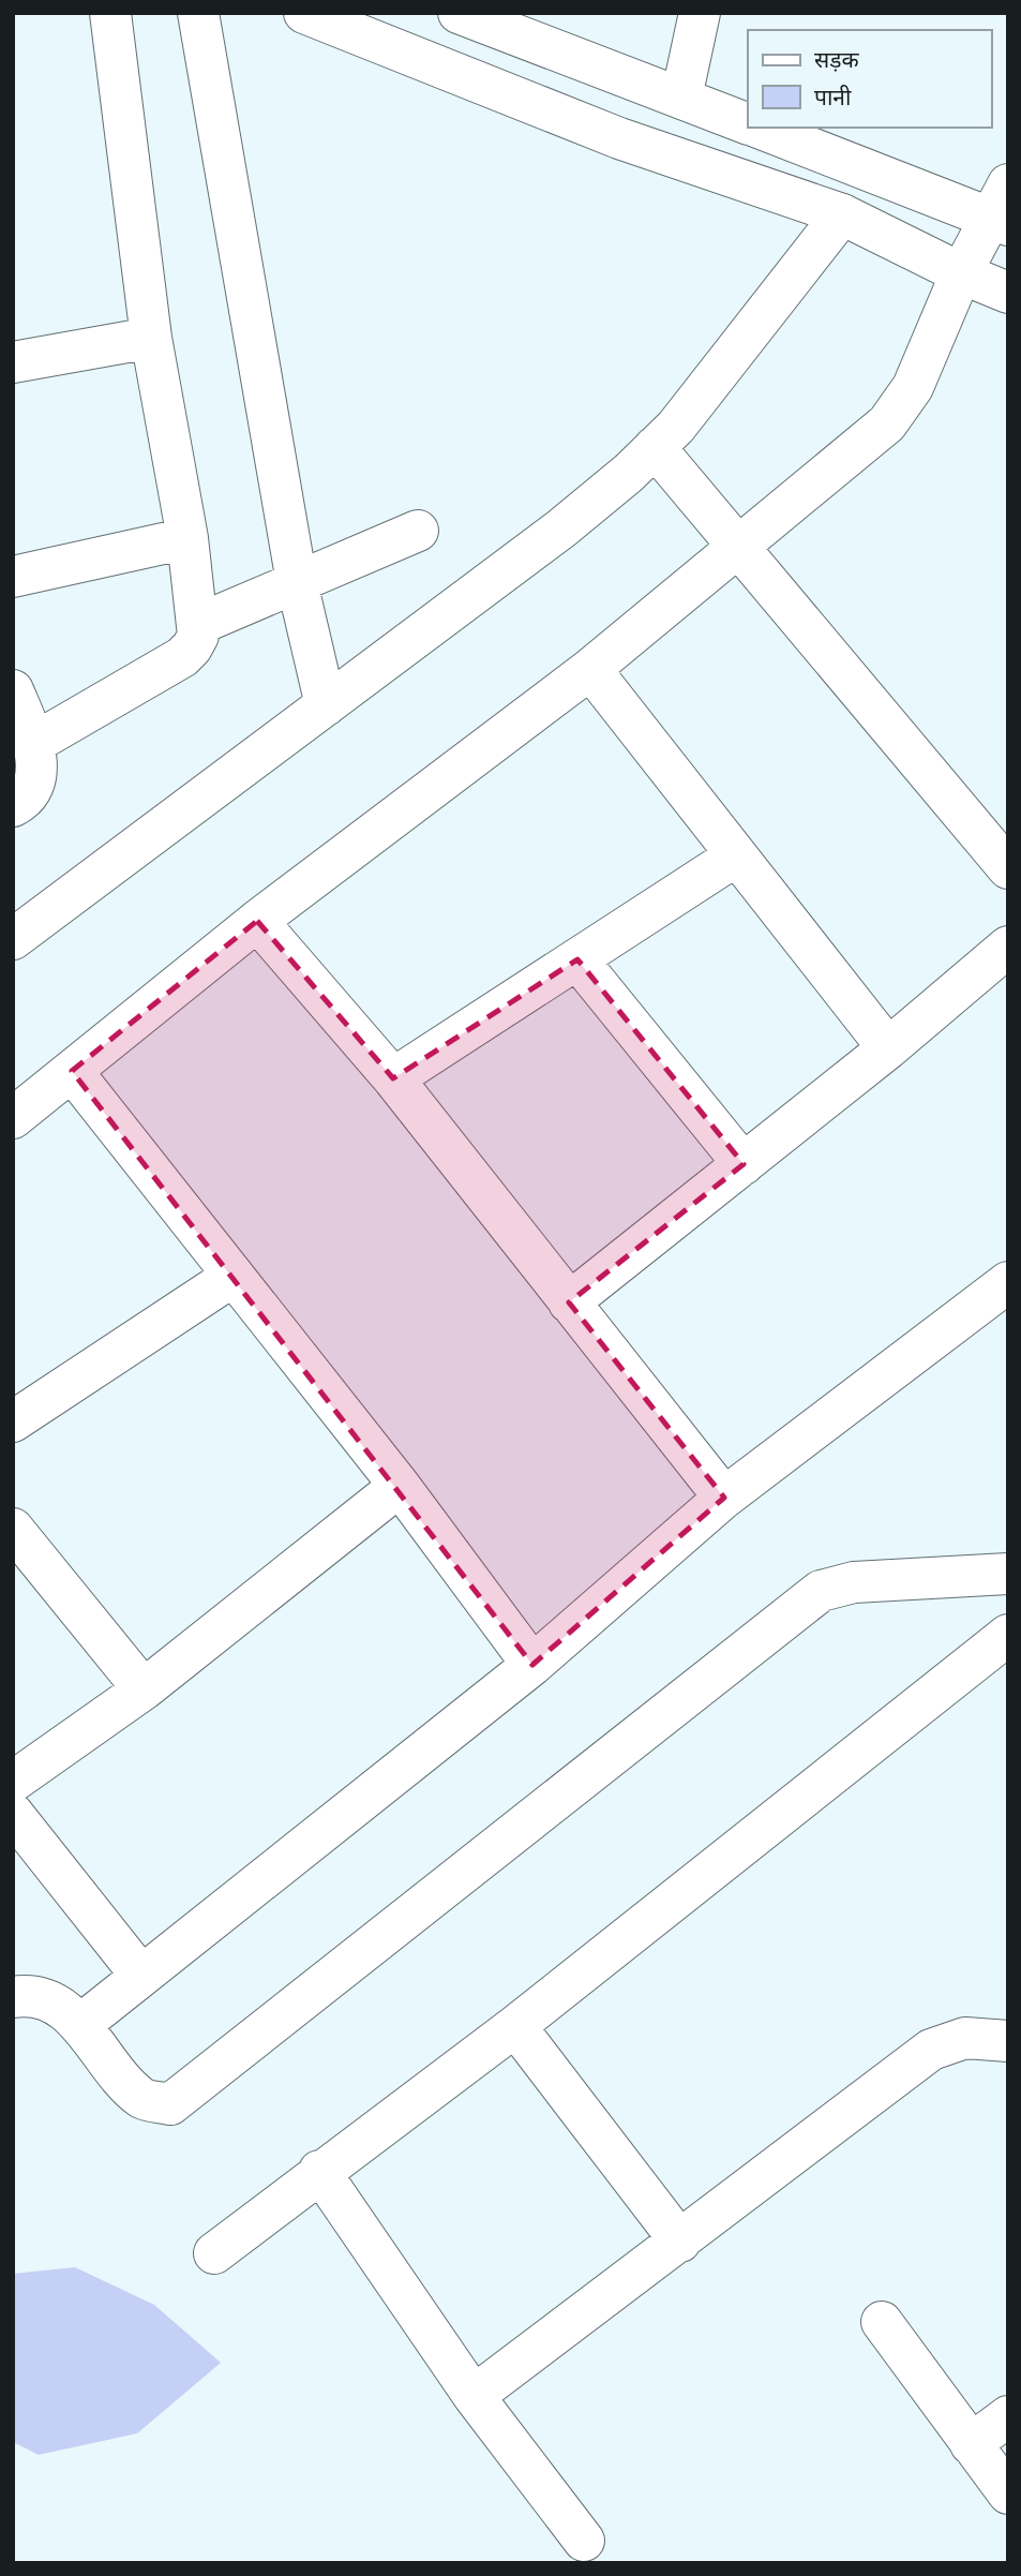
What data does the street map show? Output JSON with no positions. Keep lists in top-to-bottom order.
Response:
{
  "legend": ["सड़क", "पानी"]
}
